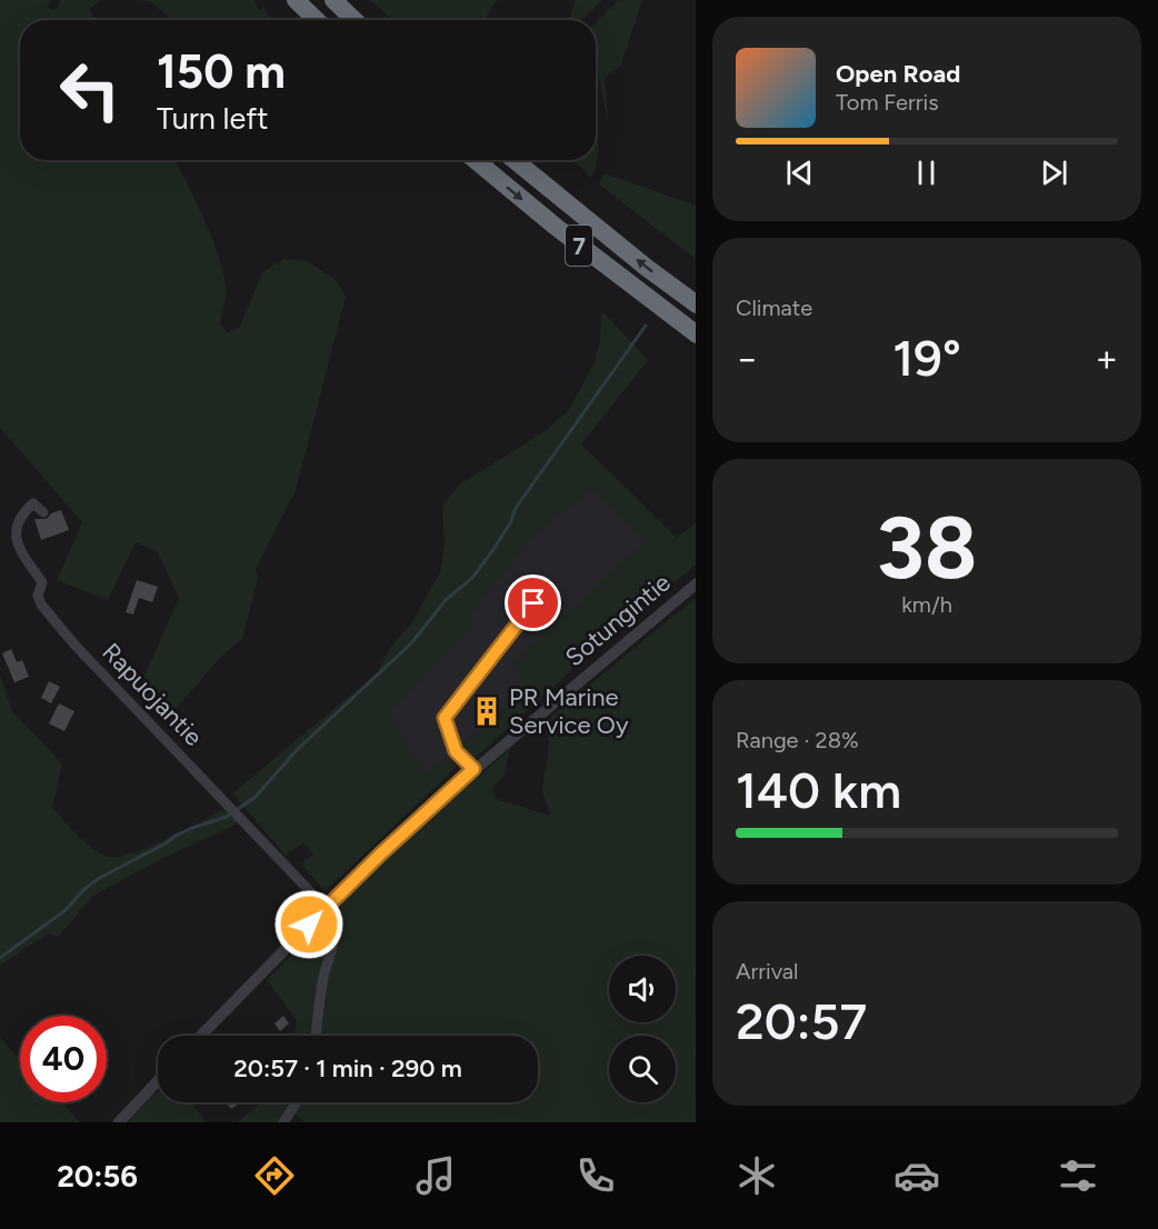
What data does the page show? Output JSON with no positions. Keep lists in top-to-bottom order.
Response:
{
  "streets": {
    "highway": ["7"],
    "street": ["Sotungintie", "Rapuojantie"]
  },
  "crossings": [
    ["Sotungintie", "Rapuojantie"]
  ],
  "places": {
    "building": ["PR Marine Service Oy"]
  },
  "page": {
    "turn": ["150 m", "Turn left"],
    "song": ["Open Road", "Tom Ferris"],
    "tile": [
      "Climate",
      ["38", "km/h"],
      ["Range · 28%", "140 km"],
      ["Arrival", "20:57"]
    ],
    "heat": ["−", "19°", "+"],
    "limit": "40",
    "trip": "20:57 · 1 min · 290 m",
    "tabs": "20:56"
  }
}
